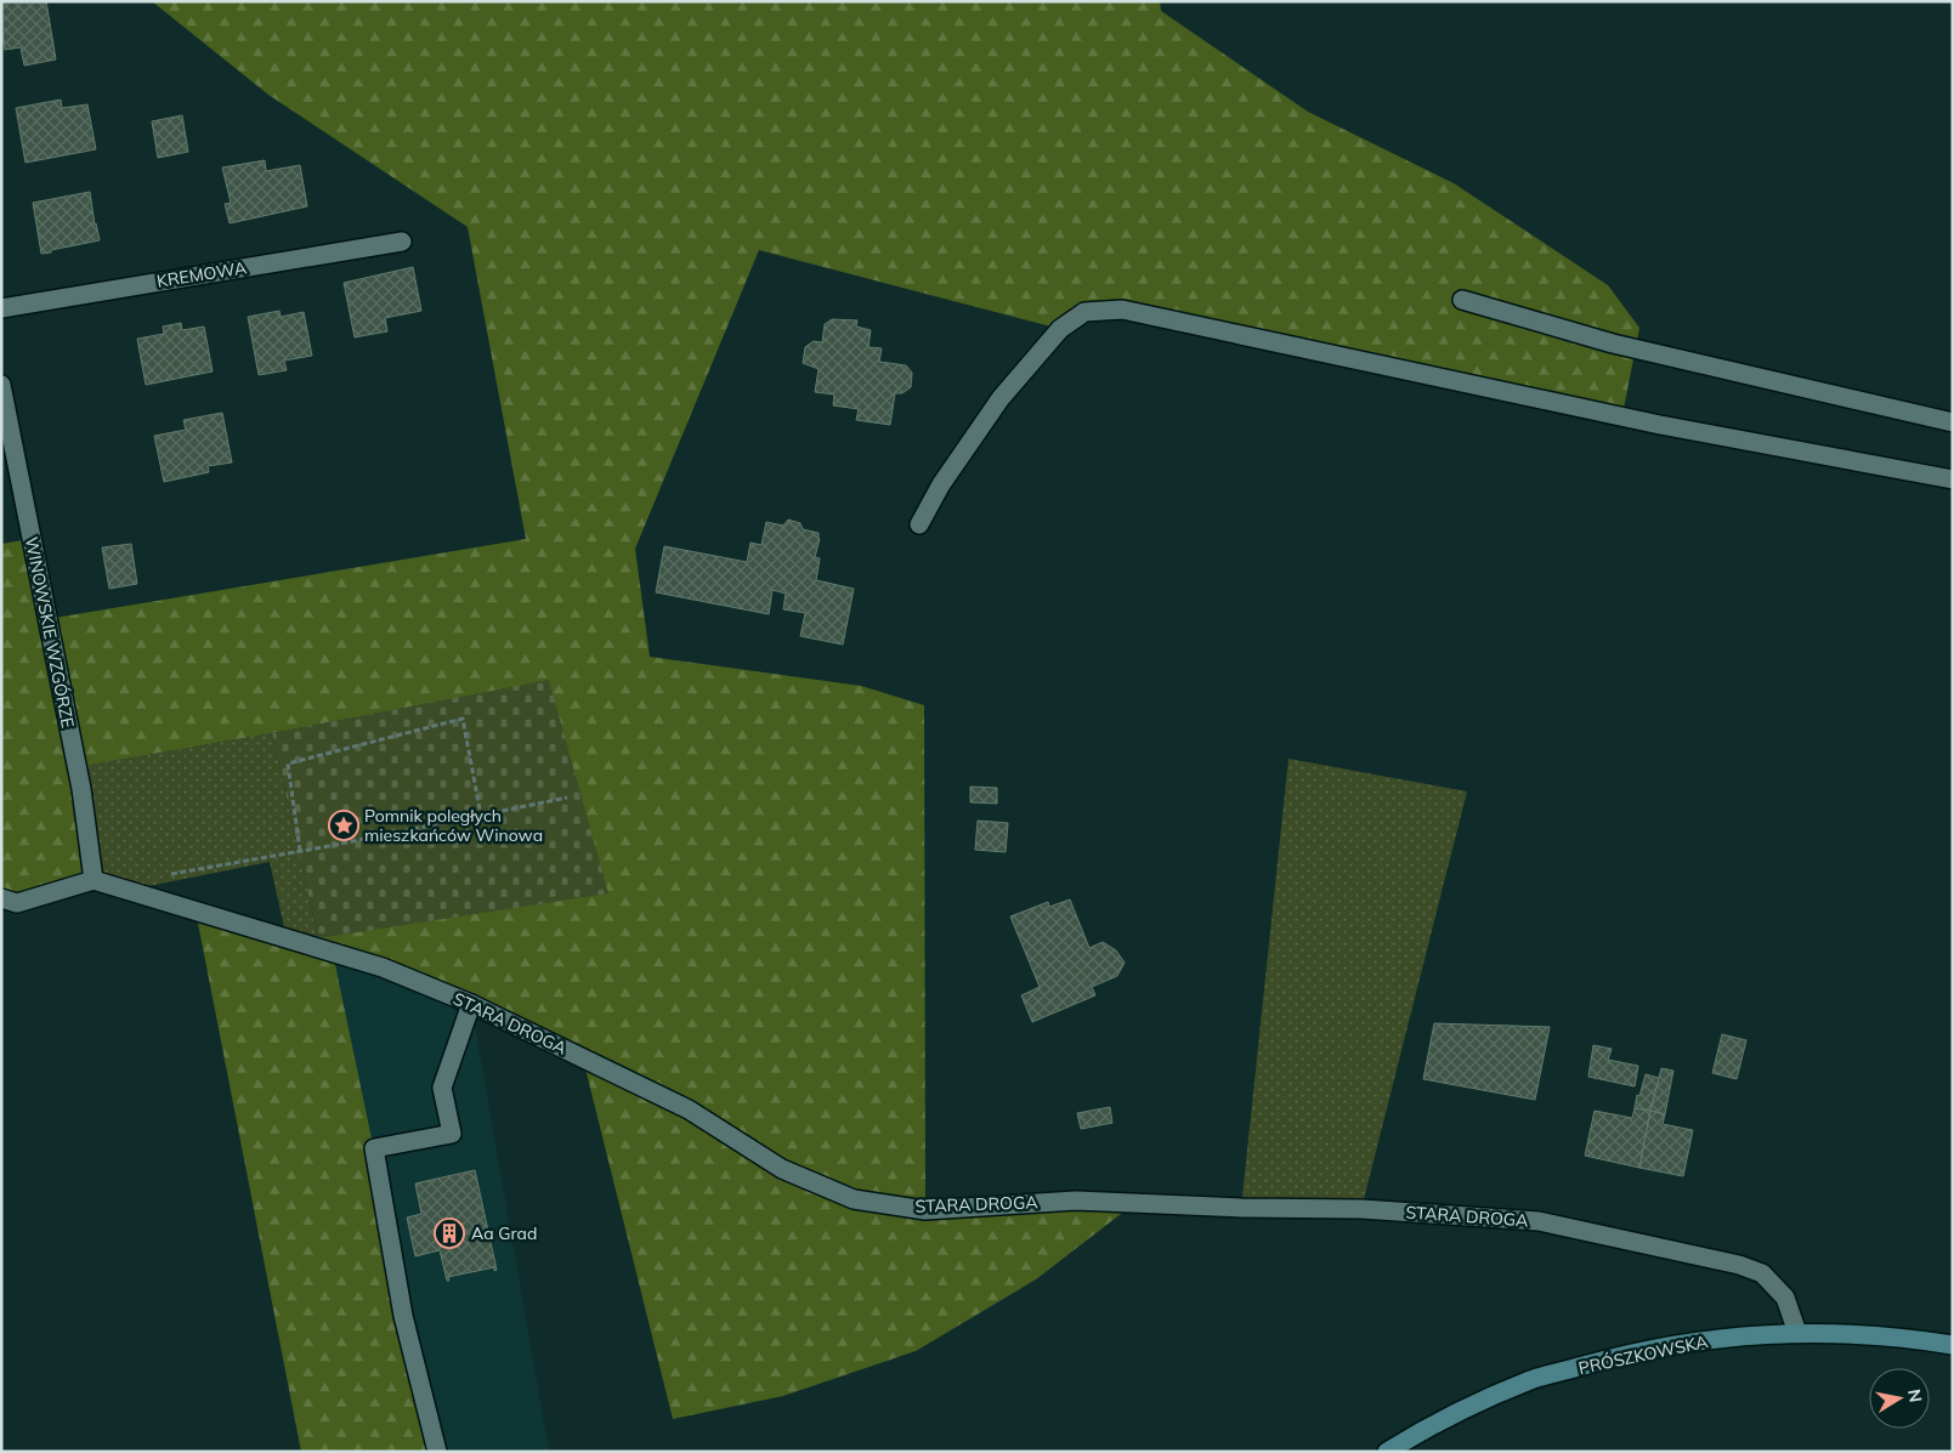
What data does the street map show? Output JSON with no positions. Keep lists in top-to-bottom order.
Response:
{
  "streets": {
    "main road": ["PRÓSZKOWSKA"],
    "street": ["KREMOWA", "WINOWSKIE WZGÓRZE", "STARA DROGA"]
  },
  "crossings": [
    ["WINOWSKIE WZGÓRZE", "STARA DROGA"],
    ["STARA DROGA", "PRÓSZKOWSKA"]
  ],
  "places": {
    "place": ["Pomnik poległych mieszkańców Winowa"],
    "building": ["Aa Grad"]
  },
  "north": "right"
}
